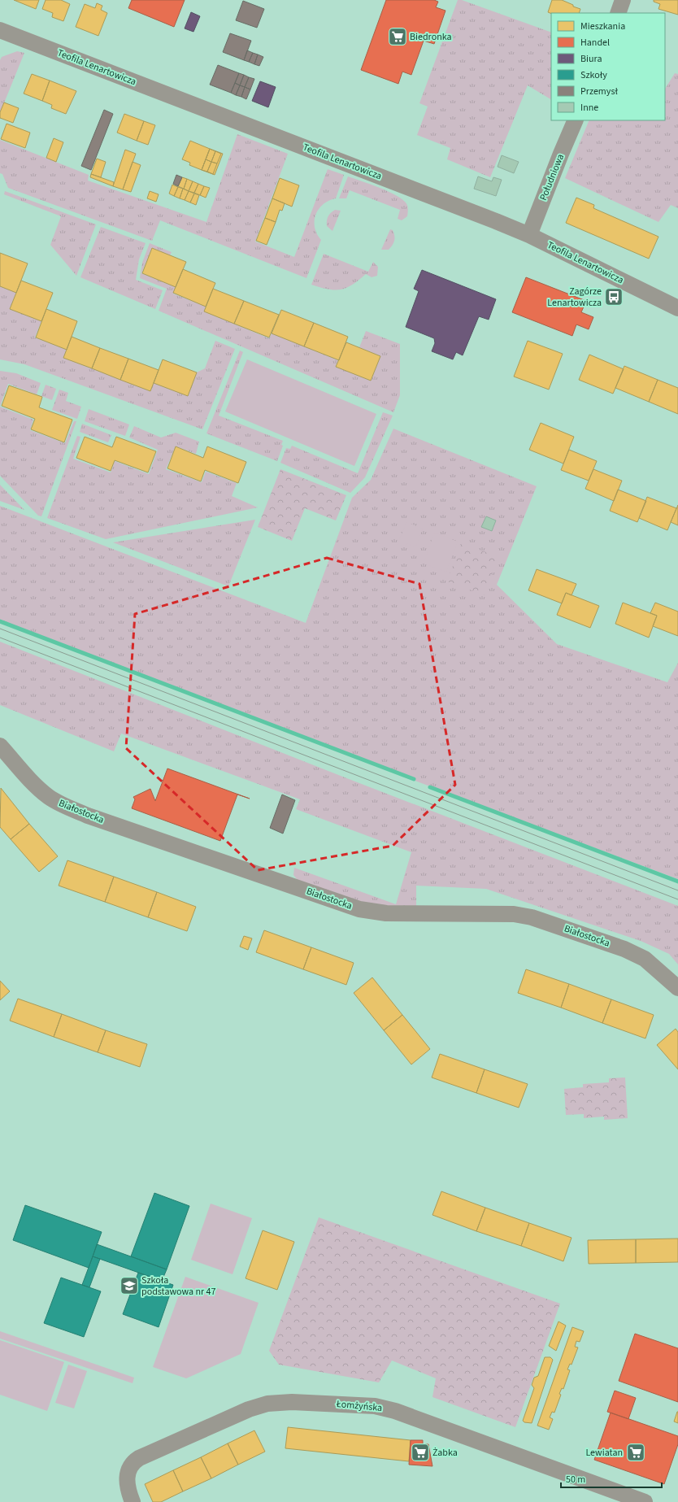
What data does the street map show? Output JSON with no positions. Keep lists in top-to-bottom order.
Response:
{
  "streets": {
    "street": [
      "Teofila Lenartowicza",
      "Południowa",
      "Białostocka",
      "Łomżyńska"
    ]
  },
  "crossings": [
    ["Teofila Lenartowicza", "Południowa"]
  ],
  "places": {
    "supermarket": ["Biedronka", "Żabka", "Lewiatan"],
    "bus stop": ["Zagórze Lenartowicza"],
    "school or university": ["Szkoła podstawowa nr 47"]
  },
  "legend": [
    "Mieszkania",
    "Handel",
    "Biura",
    "Szkoły",
    "Przemysł",
    "Inne"
  ],
  "scale_bar": "50 m"
}
